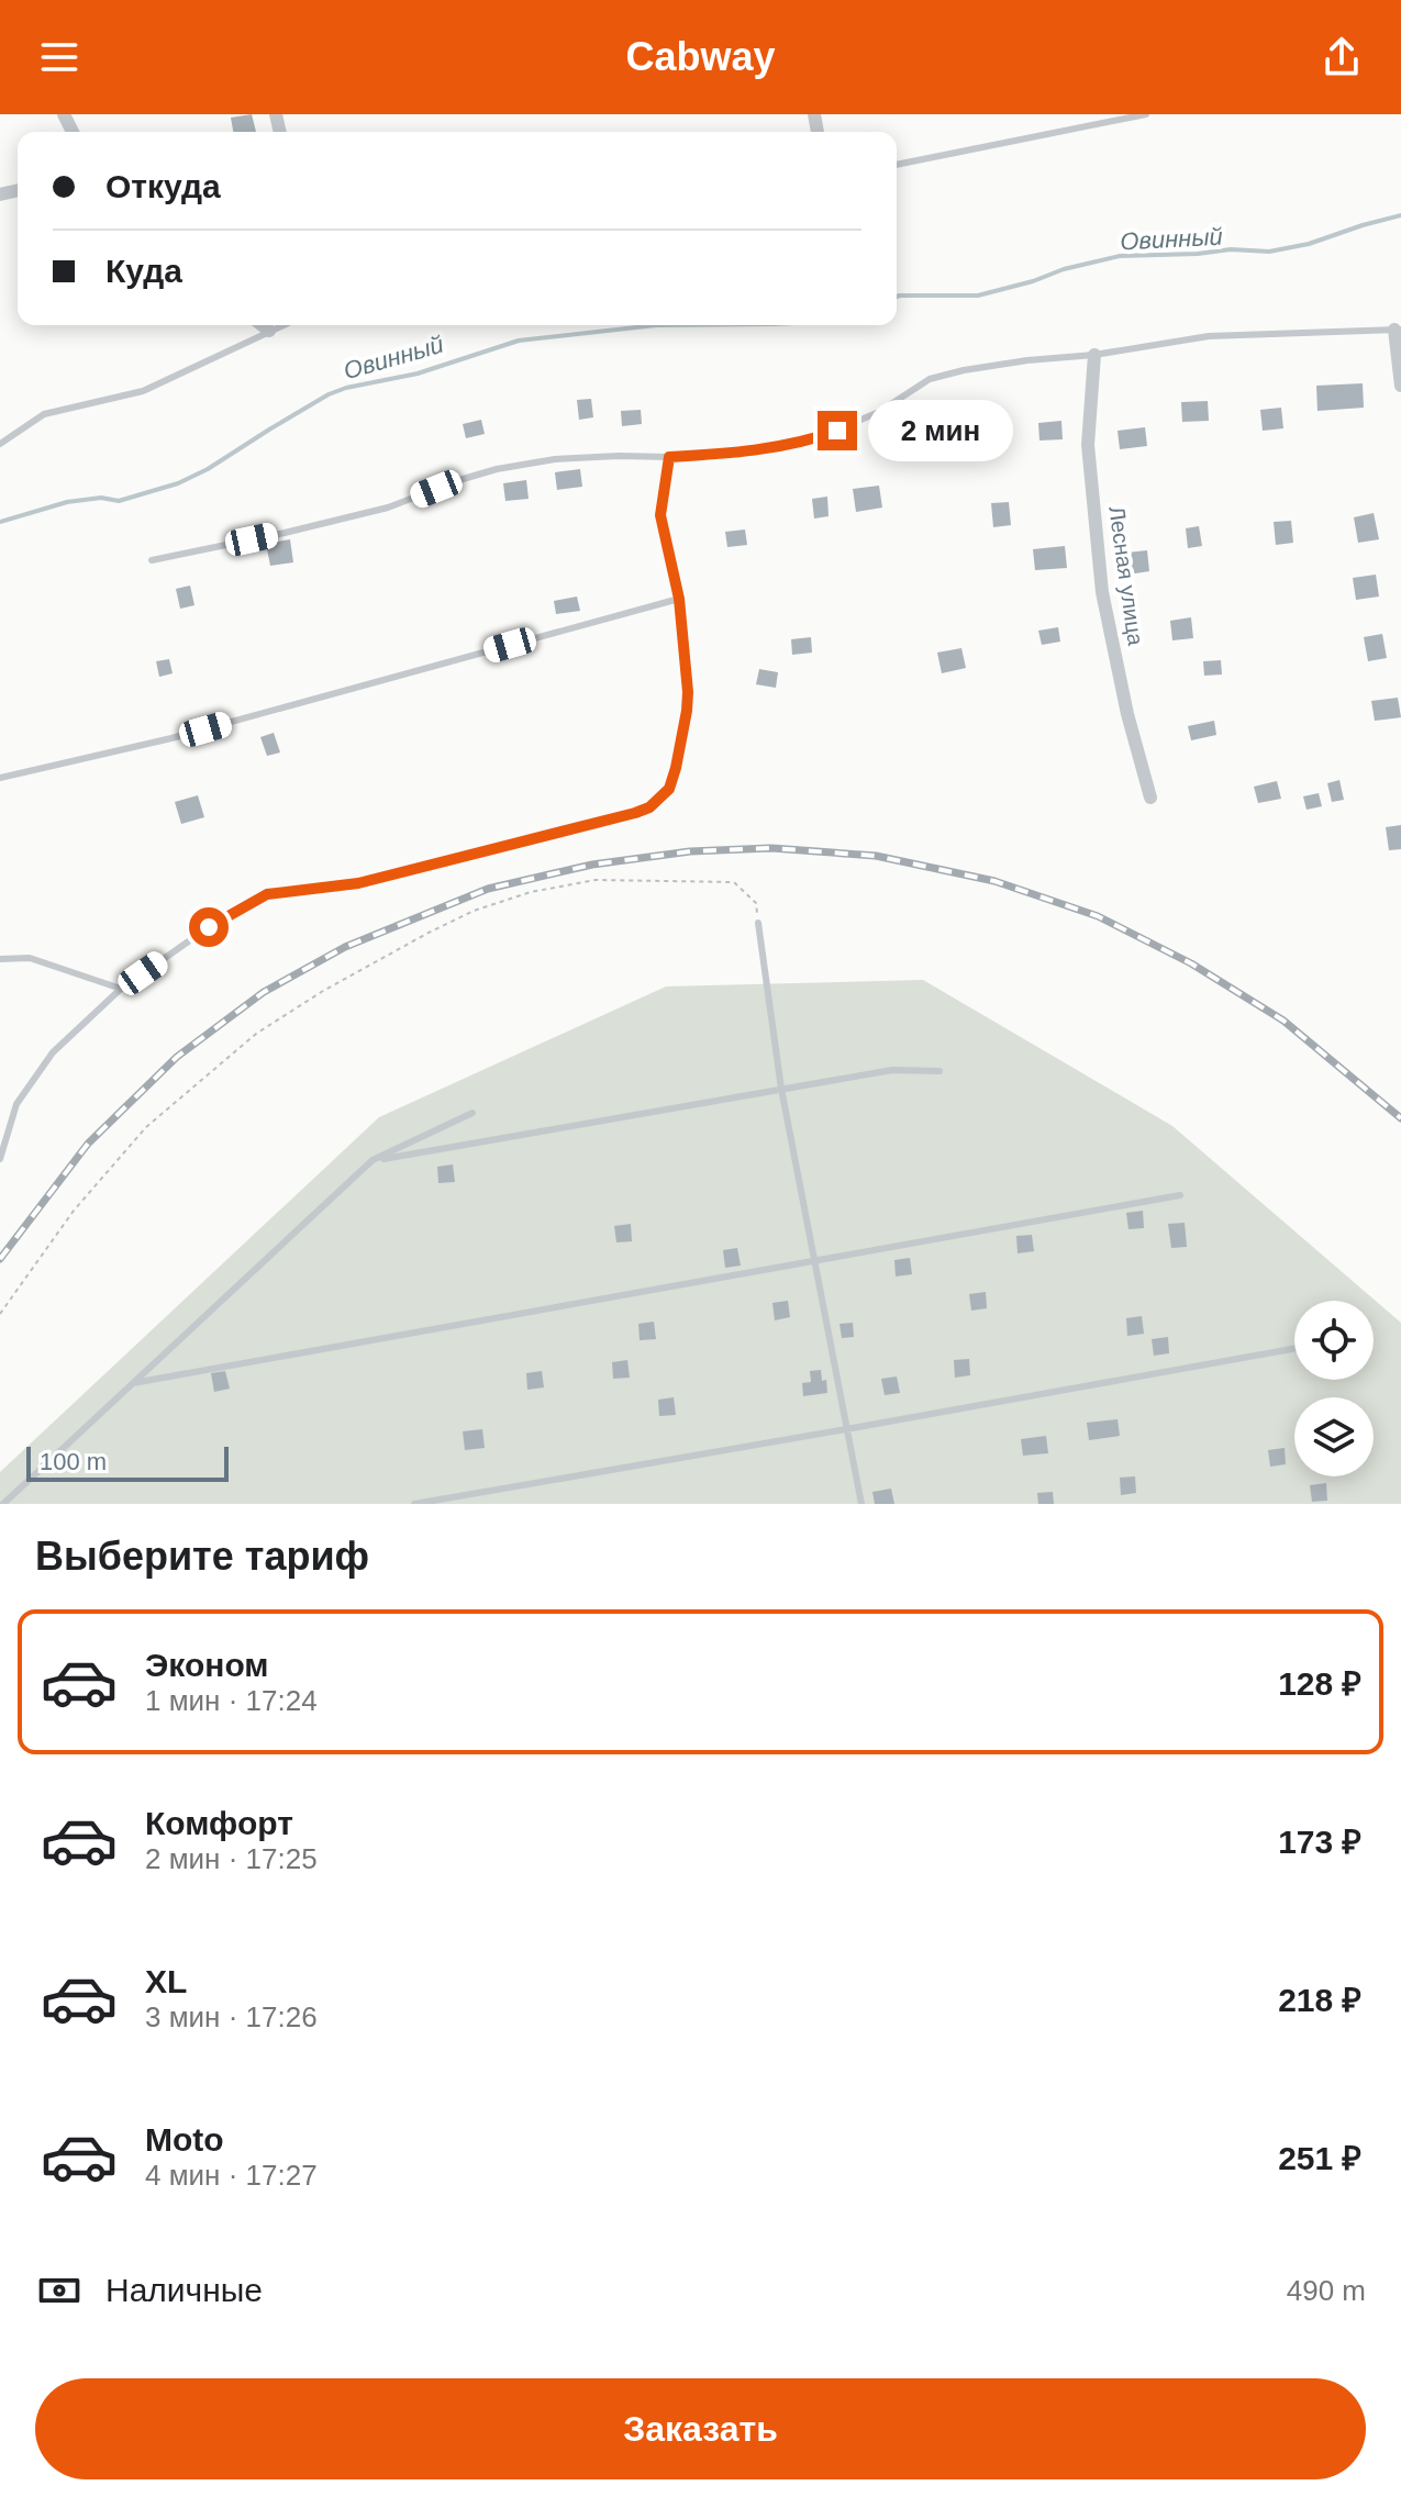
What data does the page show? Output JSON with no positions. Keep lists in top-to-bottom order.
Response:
{
  "streets": {
    "street": ["Лесная улица"]
  },
  "water": ["Овинный"],
  "scale_bar": "100 m",
  "page": {
    "header": "Cabway",
    "banner": ["Откуда", "Куда"],
    "bubble": "2 мин",
    "scale": "100 m",
    "heading": "Выберите тариф",
    "list": [
      {
        "name": "Эконом",
        "note": "1 мин · 17:24",
        "value": "128 ₽"
      },
      {
        "name": "Комфорт",
        "note": "2 мин · 17:25",
        "value": "173 ₽"
      },
      {
        "name": "XL",
        "note": "3 мин · 17:26",
        "value": "218 ₽"
      },
      {
        "name": "Moto",
        "note": "4 мин · 17:27",
        "value": "251 ₽"
      }
    ],
    "pay": ["Наличные", "490 m"],
    "buttons": "Заказать"
  }
}
